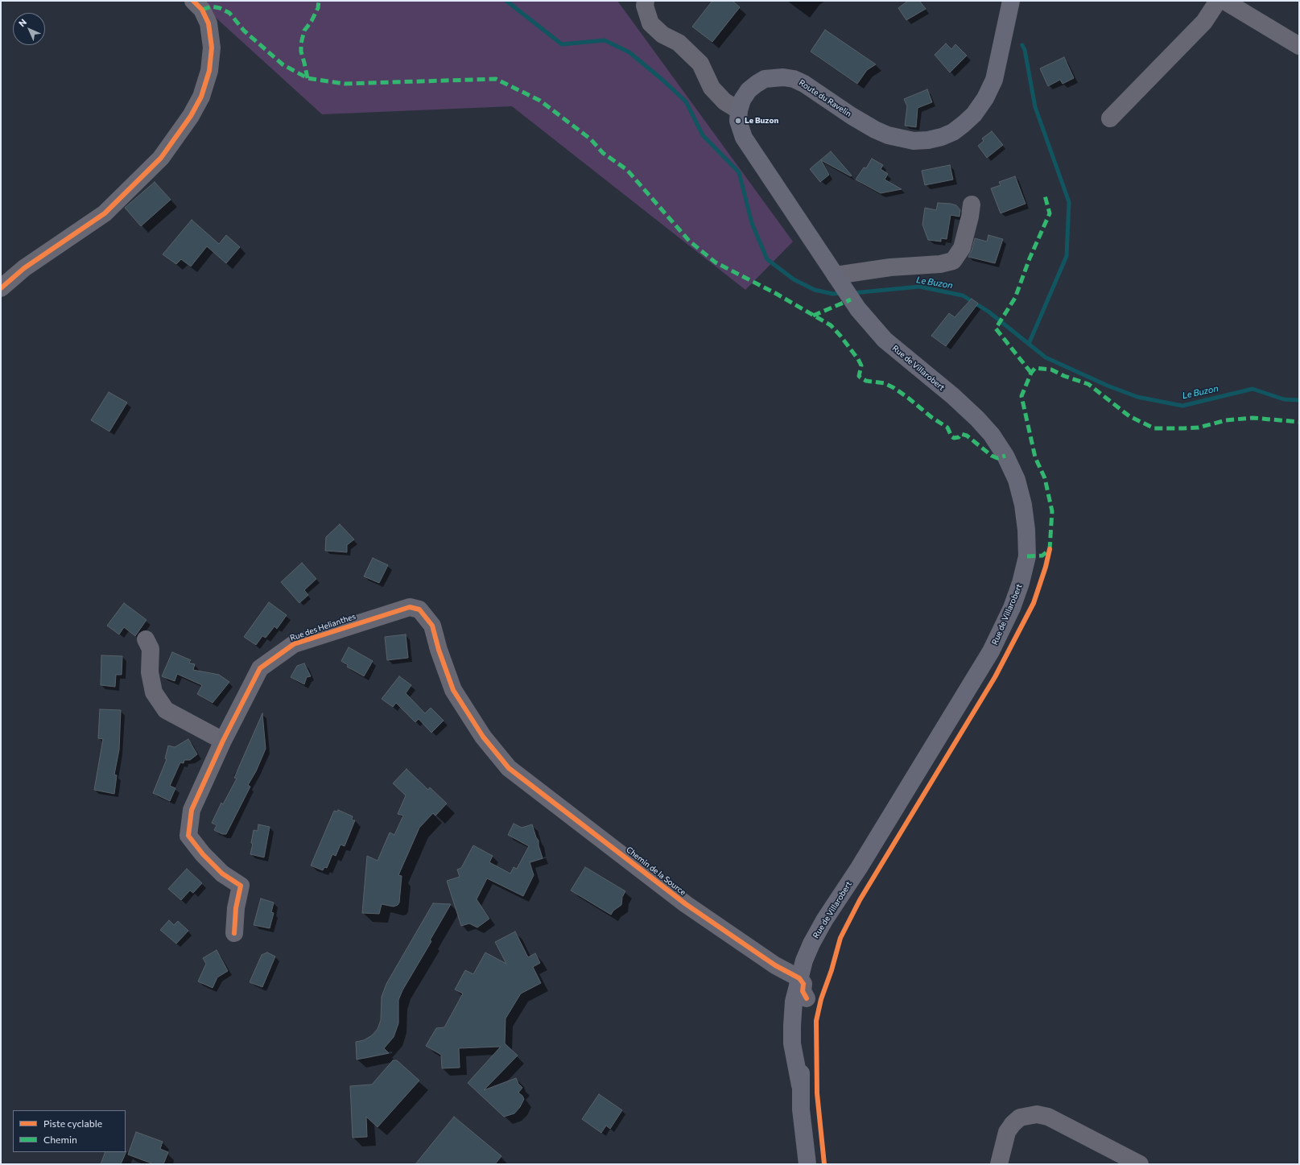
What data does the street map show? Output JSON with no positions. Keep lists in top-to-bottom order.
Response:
{
  "streets": {
    "main road": ["Route du Ravelin", "Rue de Villarobert"],
    "street": ["Rue des Helianthes", "Chemin de la Source"]
  },
  "crossings": [
    ["Route du Ravelin", "Rue de Villarobert"],
    ["Rue de Villarobert", "Chemin de la Source"],
    ["Rue des Helianthes", "Chemin de la Source"]
  ],
  "water": ["Le Buzon"],
  "places": ["Le Buzon"],
  "legend": ["Piste cyclable", "Chemin"],
  "north": "top left"
}
